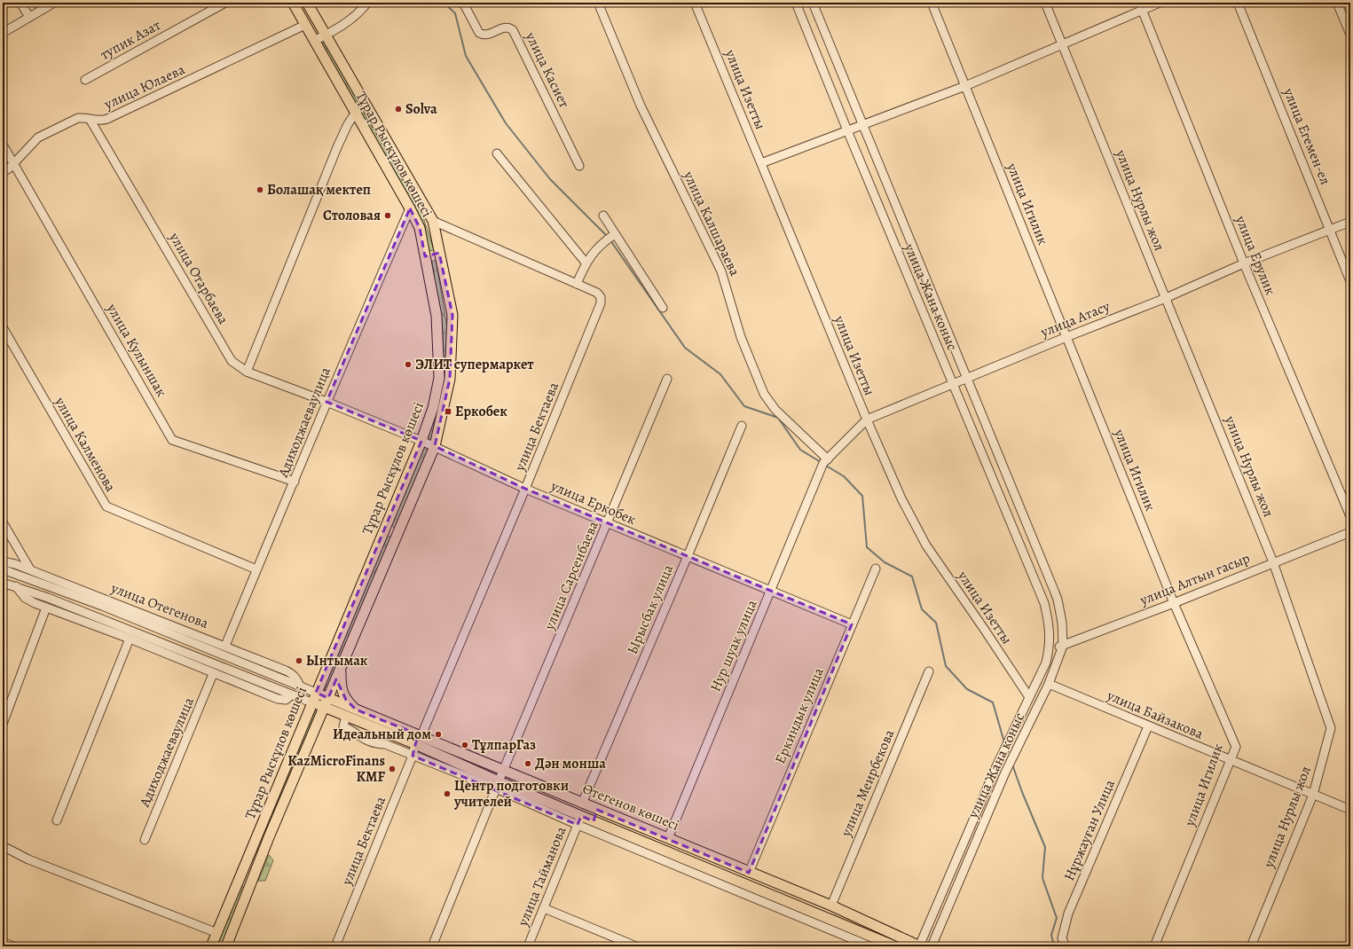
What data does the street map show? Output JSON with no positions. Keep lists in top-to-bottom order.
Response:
{
  "streets": {
    "main road": ["Тұрар Рыскұлов көшесі", "Өтегенов көшесі"],
    "street": [
      "тупик Азат",
      "улица Касиет",
      "улица Юлаева",
      "улица Изетты",
      "улица Егемен-ел",
      "улица Нурлы жол",
      "улица Игилик",
      "улица Калшараева",
      "улица Ерулик",
      "улица Отарбаева",
      "улица Жана коныс",
      "улица Атасу",
      "улица Кулыншак",
      "Адиходжаеваулица",
      "улица Бектаева",
      "улица Калменова",
      "улица Еркобек",
      "улица Сарсенбаева",
      "улица Алтын гасыр",
      "улица Отегенова",
      "Ырысбак улица",
      "Нур шуак улица",
      "улица Байзакова",
      "Еркиндык улица",
      "улица Меирбекова",
      "Нұржауған Улица",
      "улица Тайманова"
    ]
  },
  "crossings": [
    ["улица Юлаева", "Тұрар Рыскұлов көшесі"],
    ["улица Юлаева", "улица Отарбаева"],
    ["улица Юлаева", "улица Кулыншак"],
    ["улица Изетты", "улица Жана коныс"],
    ["улица Изетты", "улица Атасу"],
    ["улица Егемен-ел", "улица Атасу"],
    ["Тұрар Рыскұлов көшесі", "Адиходжаеваулица"],
    ["Тұрар Рыскұлов көшесі", "улица Бектаева"],
    ["Тұрар Рыскұлов көшесі", "улица Еркобек"],
    ["Тұрар Рыскұлов көшесі", "улица Отегенова"],
    ["Тұрар Рыскұлов көшесі", "Өтегенов көшесі"],
    ["улица Нурлы жол", "улица Атасу"],
    ["улица Нурлы жол", "улица Алтын гасыр"],
    ["улица Нурлы жол", "улица Байзакова"],
    ["улица Игилик", "улица Атасу"],
    ["улица Игилик", "улица Алтын гасыр"],
    ["улица Игилик", "улица Байзакова"],
    ["улица Калшараева", "улица Атасу"],
    ["улица Калшараева", "Нур шуак улица"],
    ["улица Ерулик", "улица Атасу"],
    ["улица Отарбаева", "Адиходжаеваулица"],
    ["улица Отарбаева", "улица Еркобек"],
    ["улица Жана коныс", "улица Атасу"],
    ["улица Жана коныс", "улица Алтын гасыр"],
    ["улица Жана коныс", "улица Байзакова"],
    ["улица Жана коныс", "Өтегенов көшесі"],
    ["улица Атасу", "Нур шуак улица"],
    ["улица Кулыншак", "Адиходжаеваулица"],
    ["Адиходжаеваулица", "улица Калменова"],
    ["Адиходжаеваулица", "улица Еркобек"],
    ["Адиходжаеваулица", "улица Отегенова"],
    ["улица Бектаева", "улица Еркобек"],
    ["улица Бектаева", "Өтегенов көшесі"],
    ["улица Еркобек", "улица Сарсенбаева"],
    ["улица Еркобек", "Ырысбак улица"],
    ["улица Еркобек", "Нур шуак улица"],
    ["улица Еркобек", "Еркиндык улица"],
    ["улица Сарсенбаева", "Өтегенов көшесі"],
    ["Ырысбак улица", "Өтегенов көшесі"],
    ["Нур шуак улица", "Өтегенов көшесі"],
    ["улица Байзакова", "Нұржауған Улица"],
    ["Еркиндык улица", "Өтегенов көшесі"],
    ["улица Меирбекова", "Өтегенов көшесі"],
    ["Өтегенов көшесі", "улица Тайманова"]
  ],
  "places": {
    "other": [
      "Solva",
      "Болашақ мектеп",
      "Столовая",
      "ЭЛИТ супермаркет",
      "Ынтымак",
      "Идеальный дом",
      "ТұлпарГаз",
      "Дән монша",
      "KazMicroFinans KMF",
      "Центр подготовки учителей"
    ],
    "transit": ["Еркобек"]
  }
}
